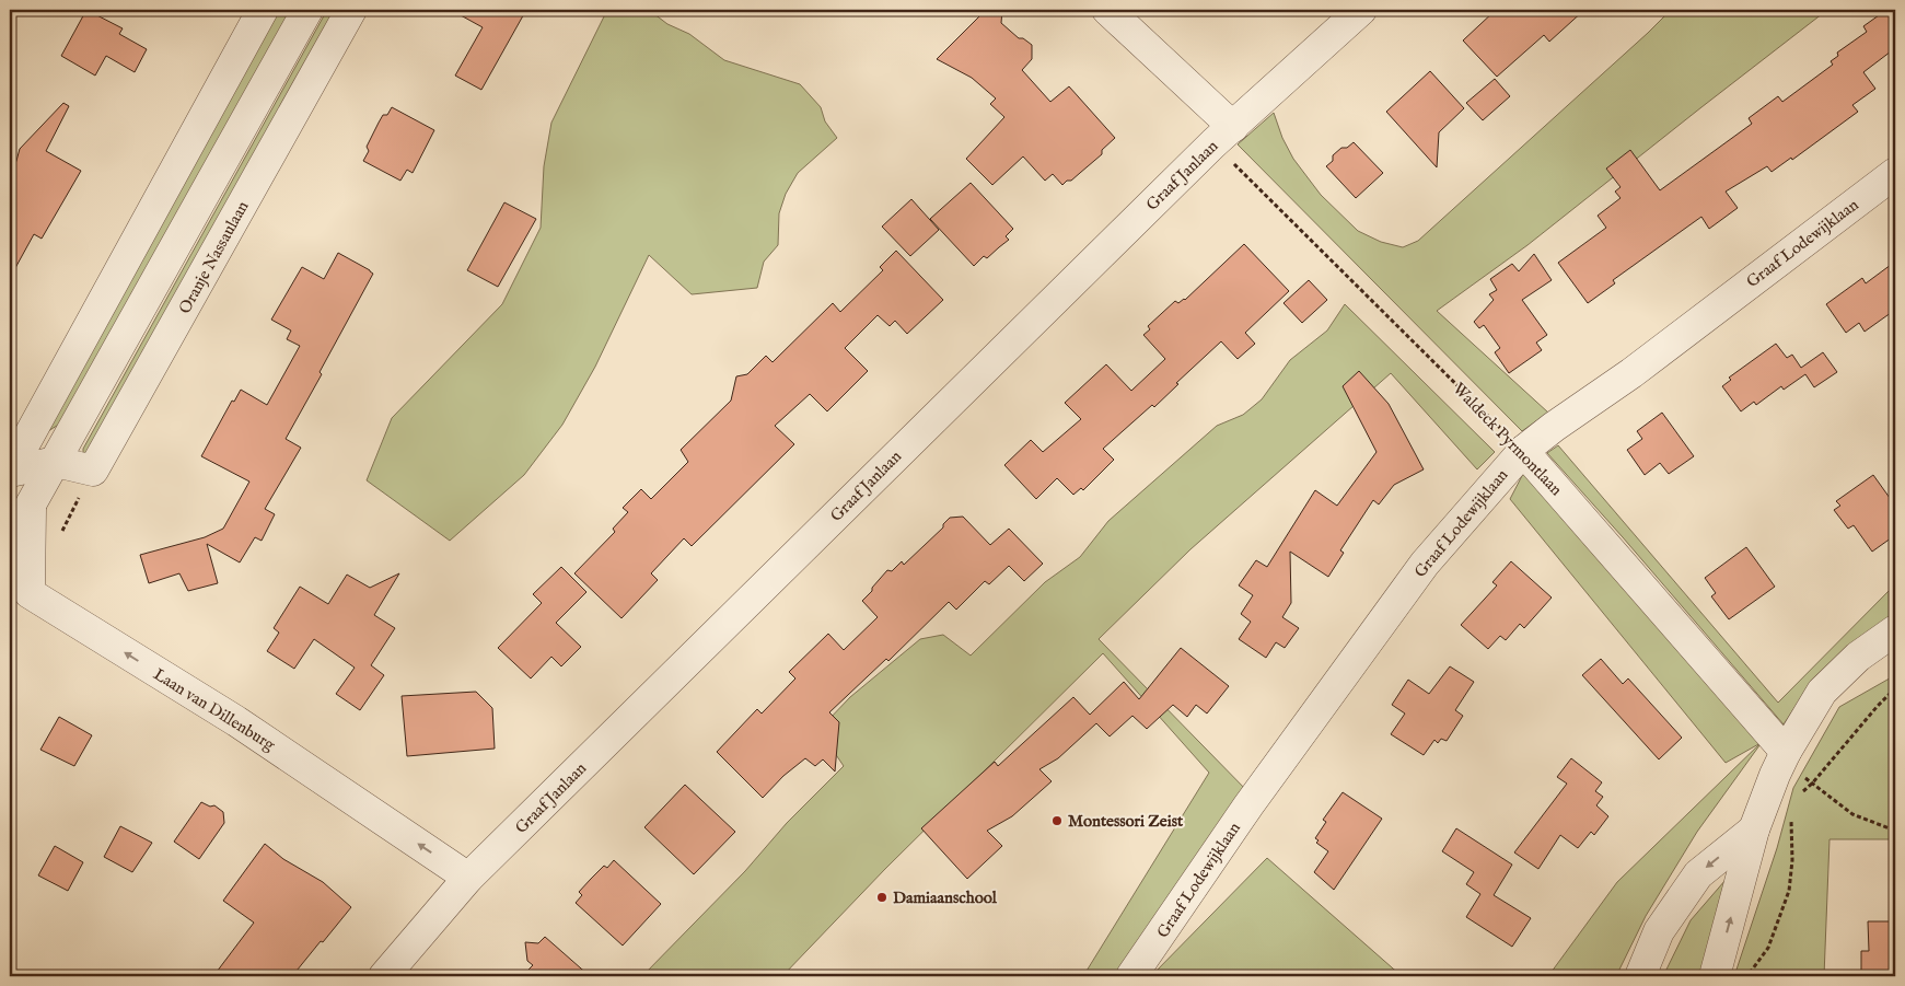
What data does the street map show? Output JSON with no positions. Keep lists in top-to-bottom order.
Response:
{
  "streets": {
    "street": [
      "Graaf Janlaan",
      "Graaf Lodewijklaan",
      "Oranje Nassaulaan",
      "Waldeck Pyrmontlaan",
      "Laan van Dillenburg"
    ]
  },
  "crossings": [
    ["Graaf Janlaan", "Waldeck Pyrmontlaan"],
    ["Graaf Janlaan", "Laan van Dillenburg"],
    ["Graaf Lodewijklaan", "Waldeck Pyrmontlaan"]
  ],
  "one_way": ["Laan van Dillenburg"],
  "places": ["Montessori Zeist", "Damiaanschool"]
}
